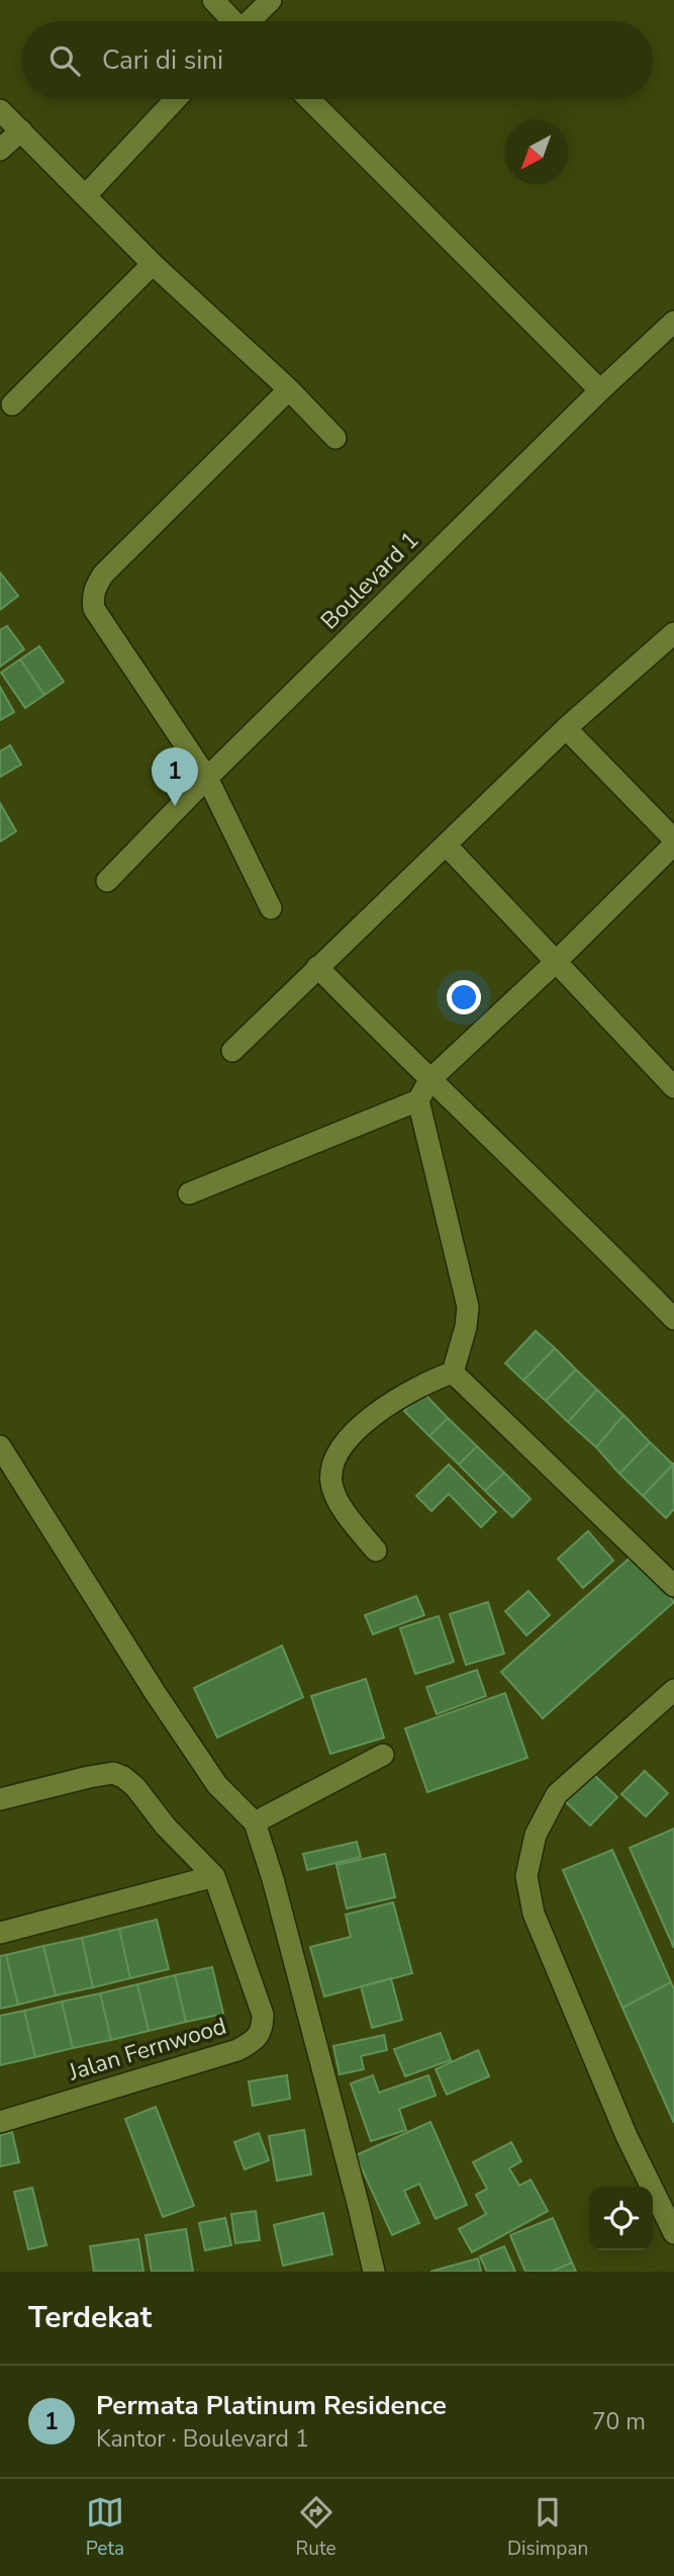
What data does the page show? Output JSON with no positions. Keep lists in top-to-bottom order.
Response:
{
  "streets": {
    "street": ["Boulevard 1", "Jalan Fernwood"]
  },
  "north": "bottom left",
  "page": {
    "search": "Cari di sini",
    "pins": "1",
    "heading": "Terdekat",
    "list": [
      {
        "mark": "1",
        "name": "Permata Platinum Residence",
        "note": "Kantor · Boulevard 1",
        "value": "70 m"
      }
    ],
    "nav": ["Peta", "Rute", "Disimpan"]
  }
}
